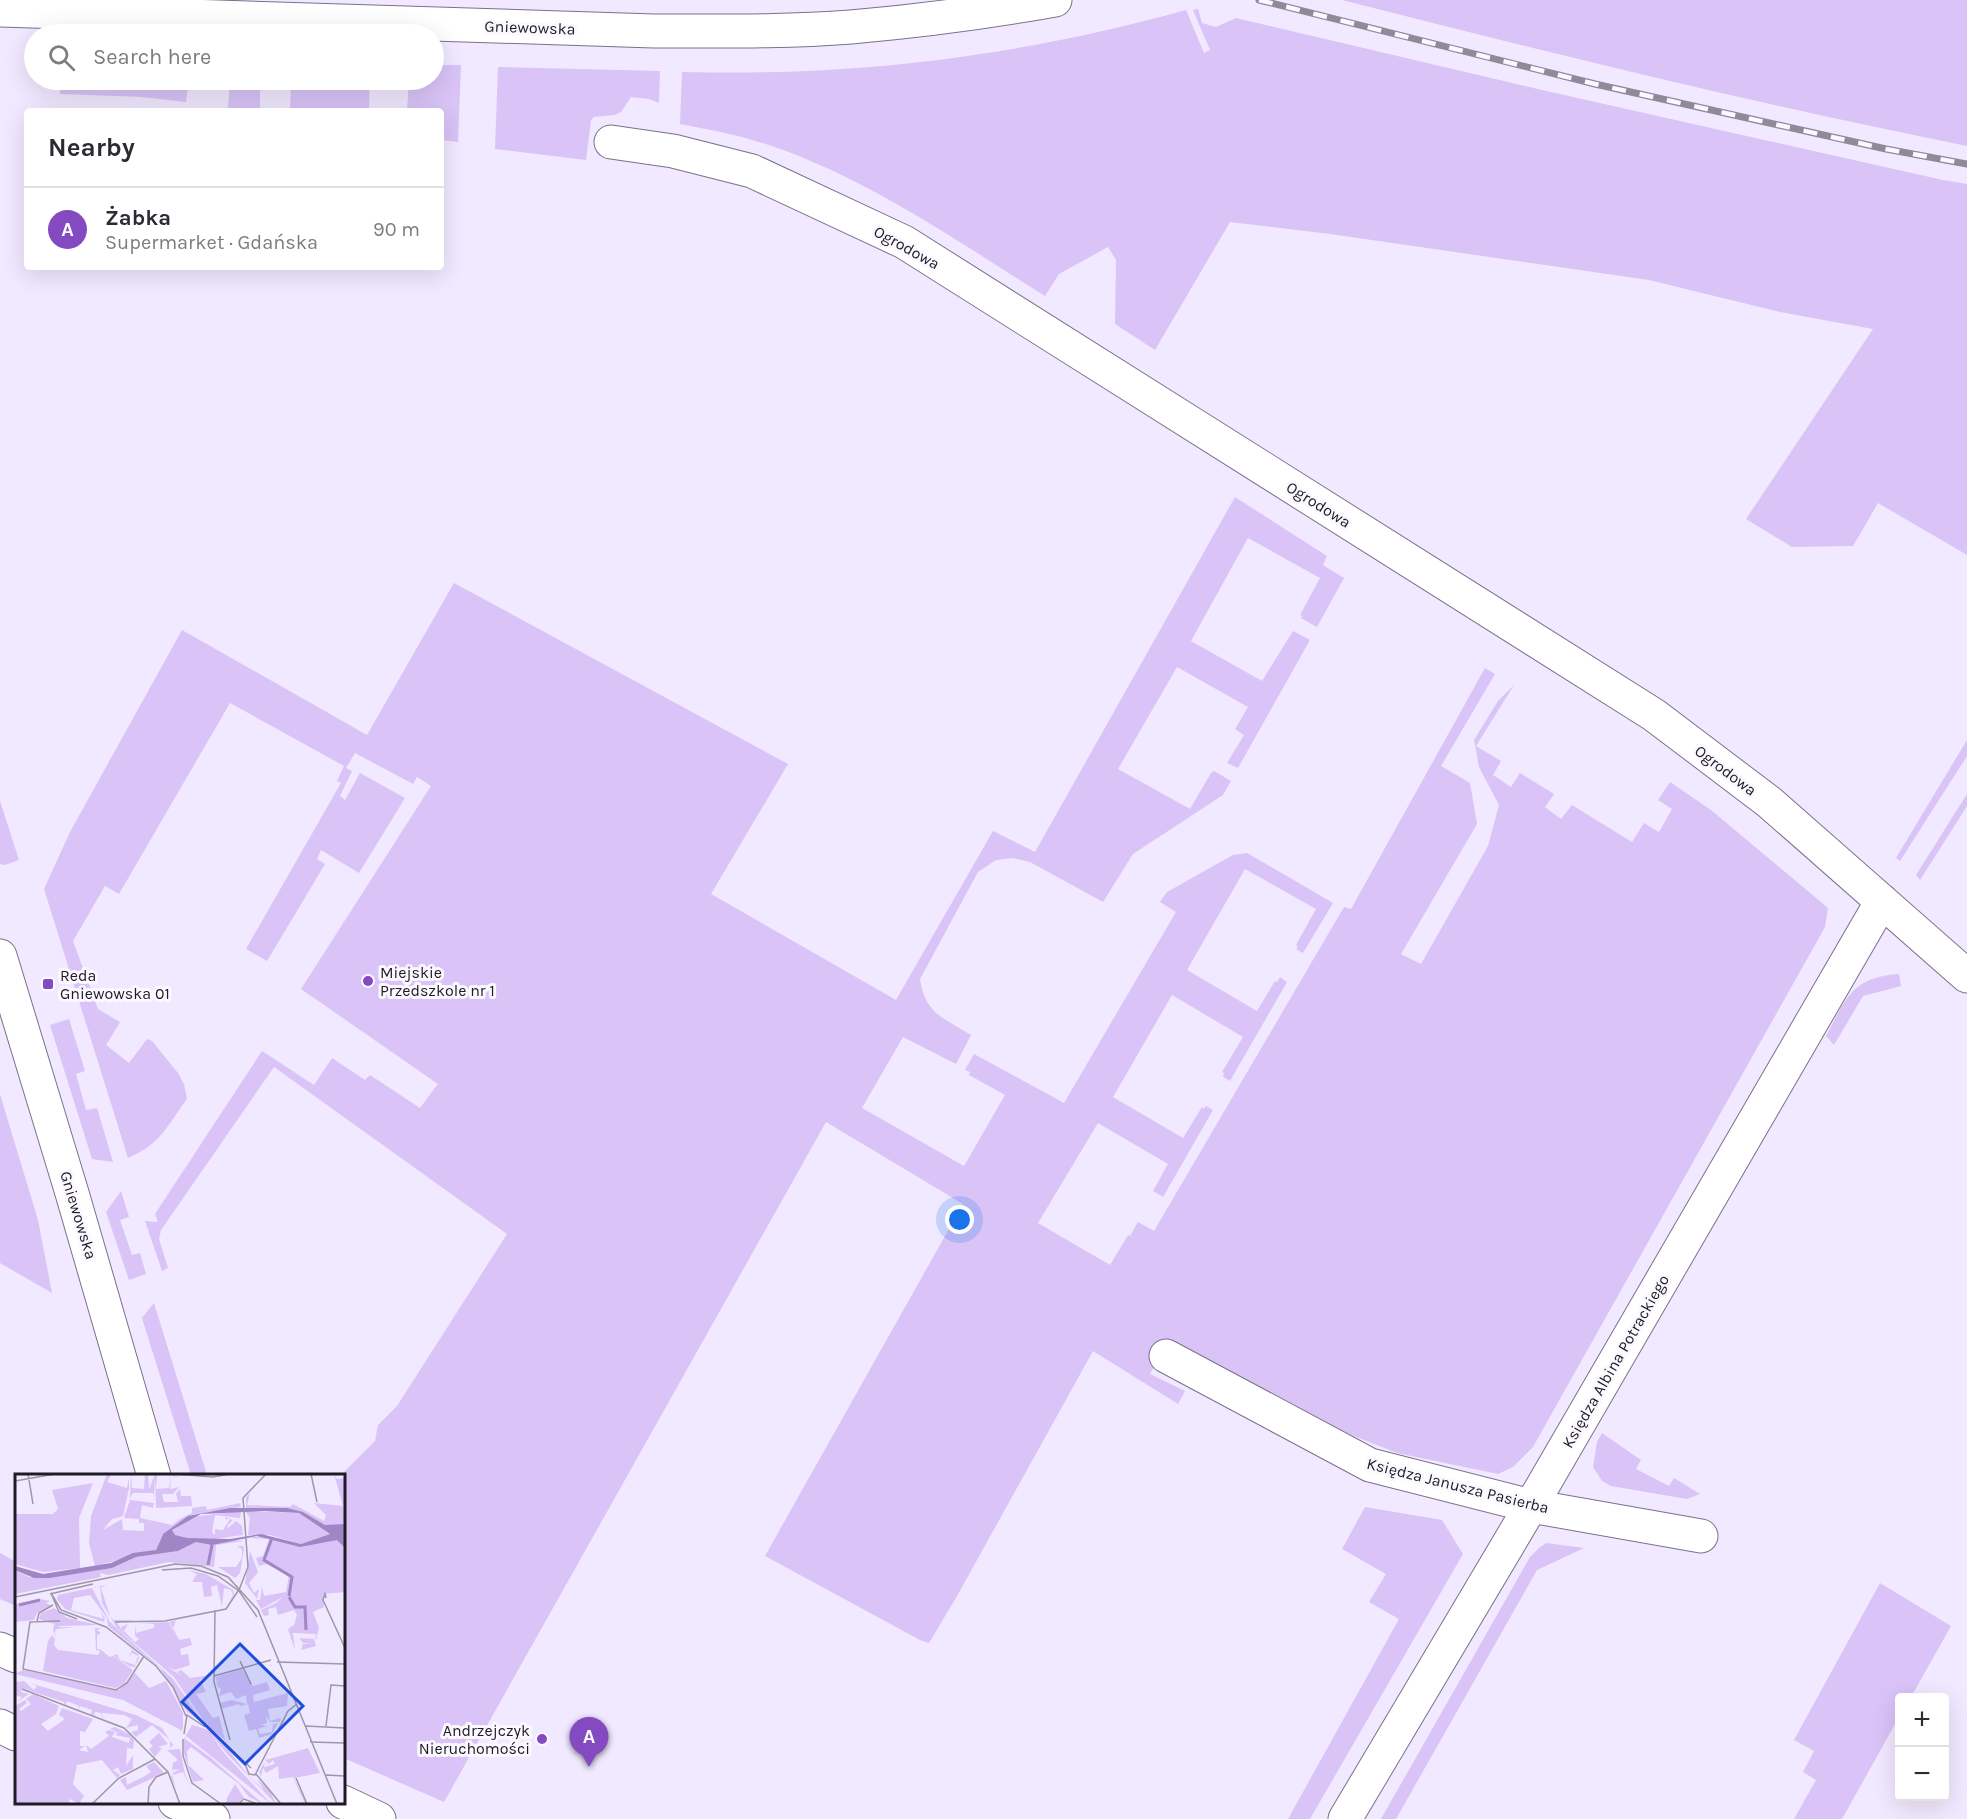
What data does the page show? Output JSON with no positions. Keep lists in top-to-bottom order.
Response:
{
  "streets": {
    "street": [
      "Gniewowska",
      "Ogrodowa",
      "Księdza Albina Potrackiego",
      "Księdza Janusza Pasierba"
    ]
  },
  "crossings": [
    ["Ogrodowa", "Księdza Albina Potrackiego"],
    ["Księdza Albina Potrackiego", "Księdza Janusza Pasierba"]
  ],
  "places": {
    "other": ["Miejskie Przedszkole nr 1", "Andrzejczyk Nieruchomości"],
    "transit": ["Reda Gniewowska 01"]
  },
  "page": {
    "search": "Search here",
    "heading": "Nearby",
    "list": [
      {
        "mark": "A",
        "name": "Żabka",
        "note": "Supermarket · Gdańska",
        "value": "90 m"
      }
    ],
    "map_buttons": ["+", "−"],
    "pins": "A"
  }
}
